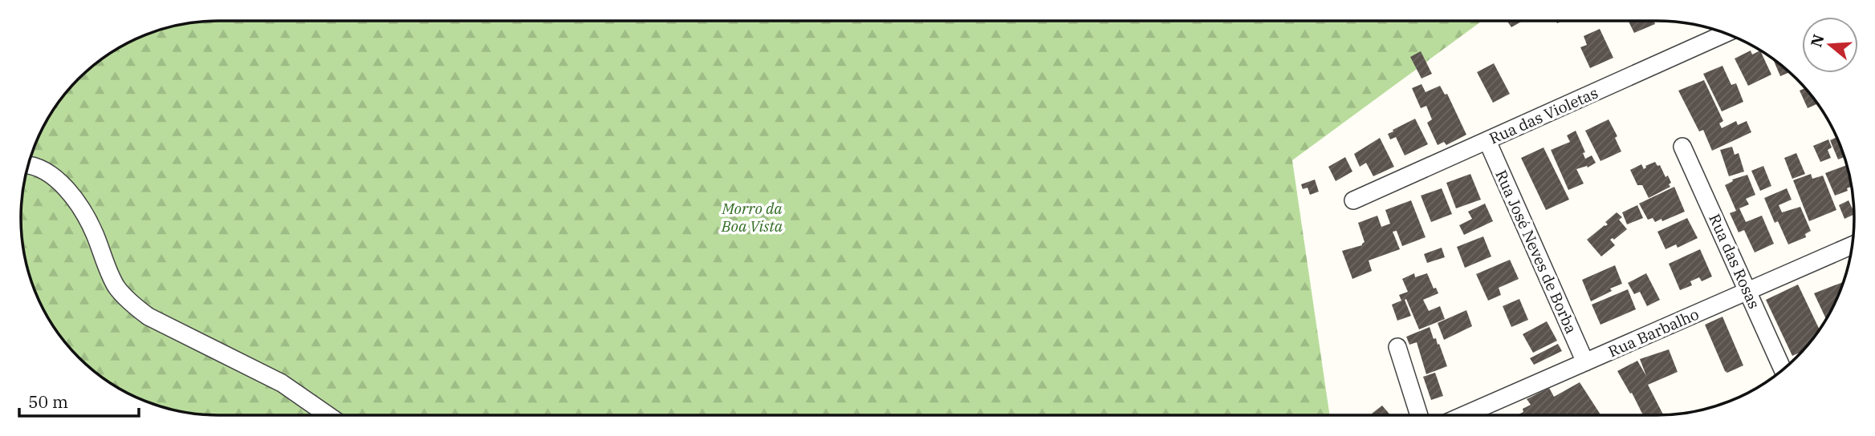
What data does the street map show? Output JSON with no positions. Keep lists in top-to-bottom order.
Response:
{
  "streets": {
    "street": [
      "Rua das Violetas",
      "Rua José Neves de Borba",
      "Rua das Rosas",
      "Rua Barbalho"
    ]
  },
  "crossings": [
    ["Rua das Violetas", "Rua José Neves de Borba"],
    ["Rua José Neves de Borba", "Rua Barbalho"],
    ["Rua das Rosas", "Rua Barbalho"]
  ],
  "parks": ["Morro da Boa Vista"],
  "scale_bar": "50 m",
  "north": "left"
}
